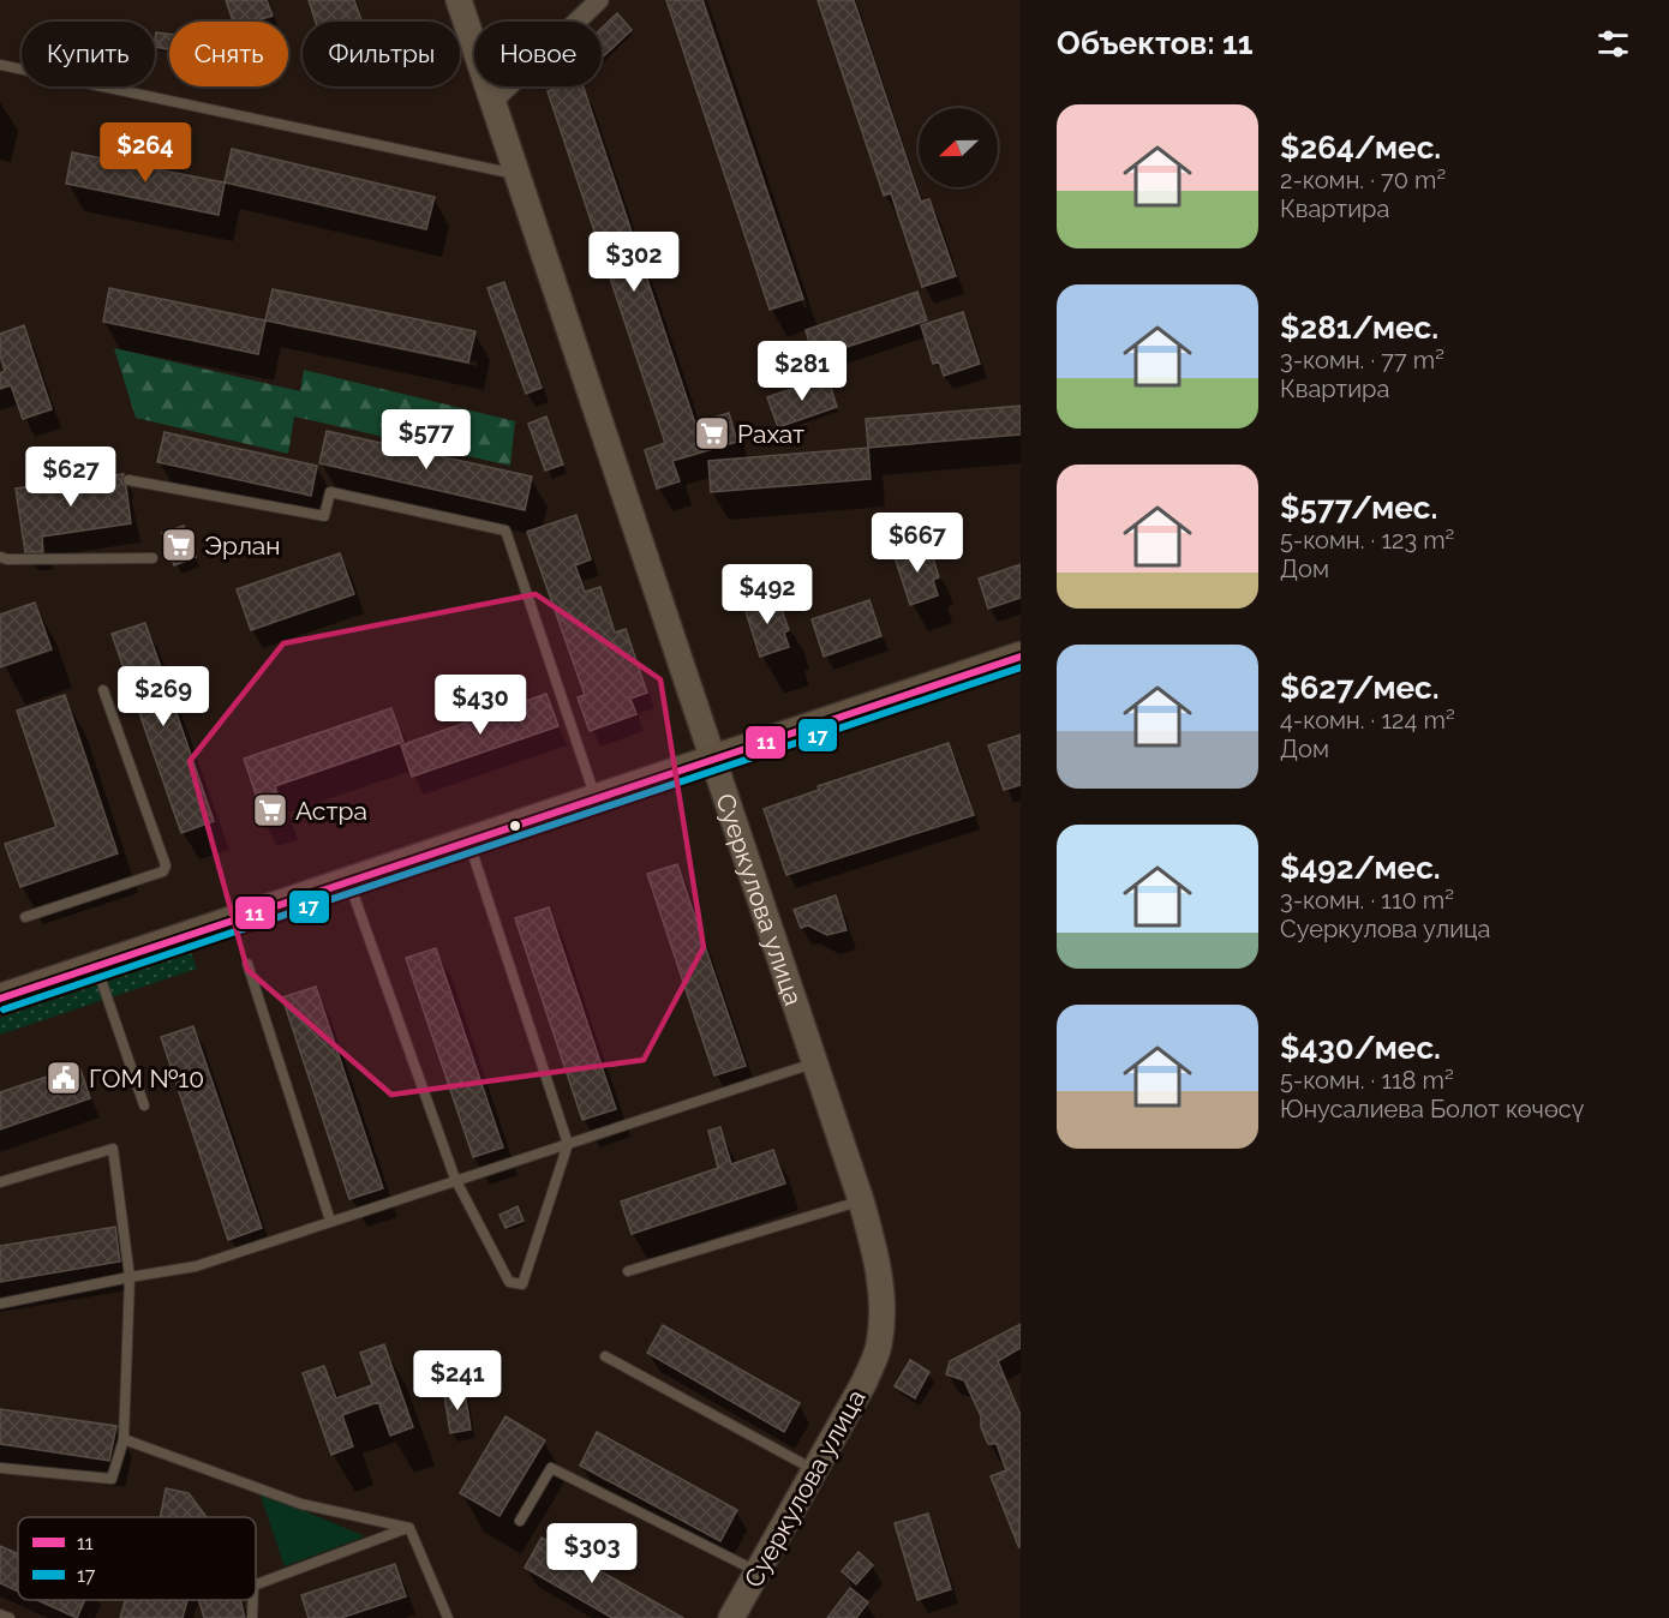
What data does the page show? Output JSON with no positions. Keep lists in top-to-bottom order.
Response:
{
  "streets": {
    "main road": ["Суеркулова улица"]
  },
  "places": {
    "supermarket": ["Рахат", "Эрлан", "Астра"],
    "public building": ["ГОМ №10"]
  },
  "lines": ["transit line 11", "transit line 17"],
  "legend": ["11", "17"],
  "north": "left",
  "page": {
    "heading": "Объектов: 11",
    "chip": [
      "Купить",
      "Снять",
      "Фильтры",
      "Новое"
    ],
    "list": [
      {
        "name": "$264/мес.",
        "note": "2-комн. · 70 m² · Квартира"
      },
      {
        "name": "$281/мес.",
        "note": "3-комн. · 77 m² · Квартира"
      },
      {
        "name": "$577/мес.",
        "note": "5-комн. · 123 m² · Дом"
      },
      {
        "name": "$627/мес.",
        "note": "4-комн. · 124 m² · Дом"
      },
      {
        "name": "$492/мес.",
        "note": "3-комн. · 110 m² · Суеркулова улица"
      },
      {
        "name": "$430/мес.",
        "note": "5-комн. · 118 m² · Юнусалиева Болот көчөсү"
      }
    ],
    "price": [
      "$264",
      "$302",
      "$281",
      "$577",
      "$627",
      "$667",
      "$492",
      "$269",
      "$430",
      "$241",
      "$303"
    ]
  }
}
